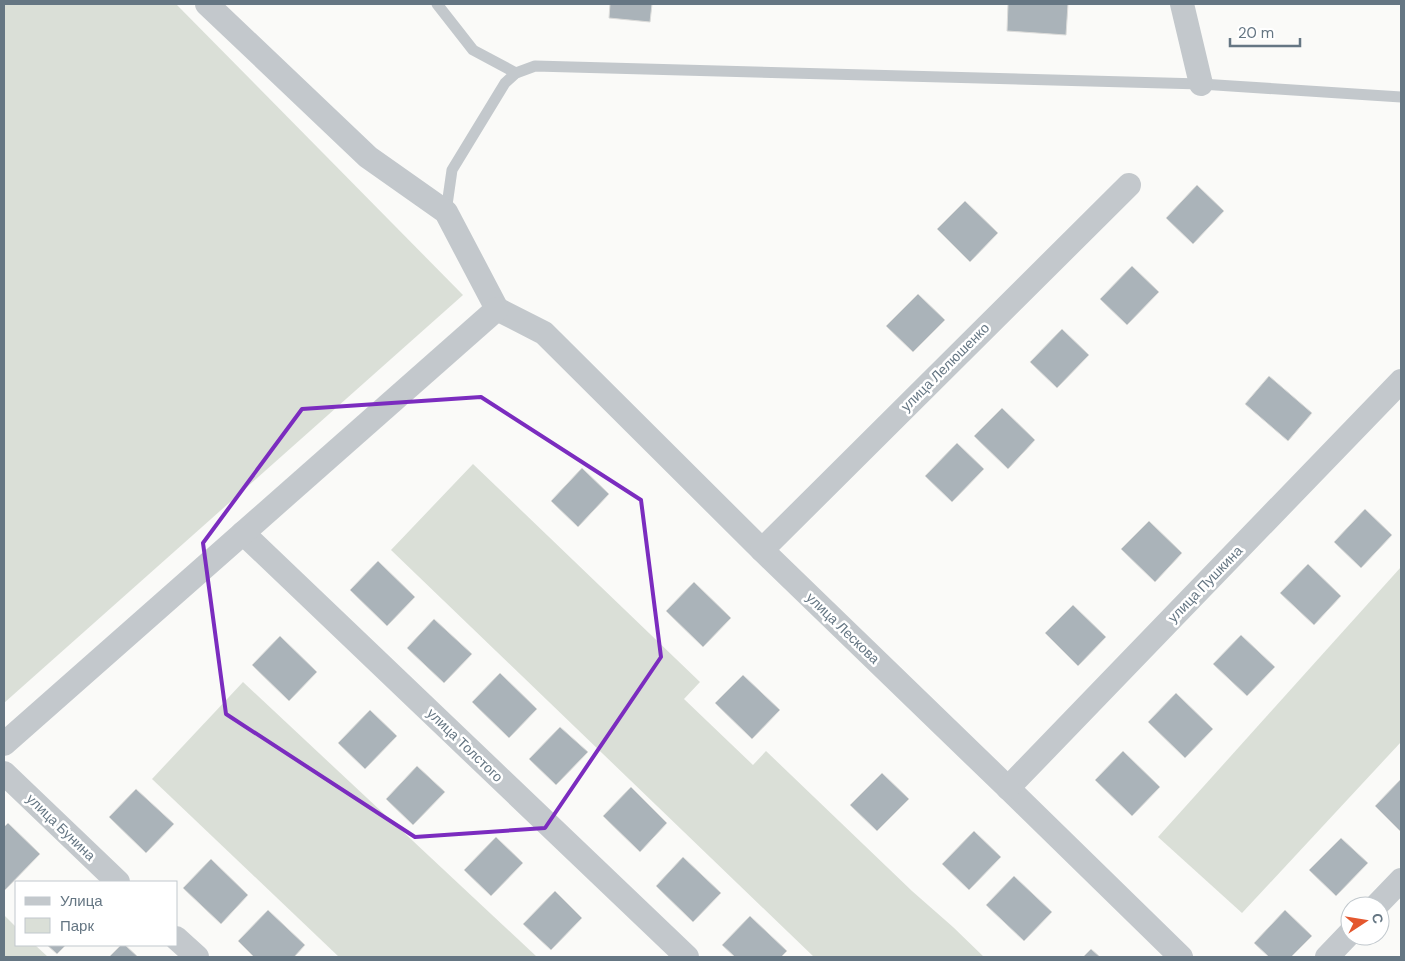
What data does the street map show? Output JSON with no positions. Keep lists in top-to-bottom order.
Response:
{
  "streets": {
    "street": [
      "улица Лелюшенко",
      "улица Пушкина",
      "улица Лескова",
      "улица Толстого",
      "улица Бунина"
    ]
  },
  "crossings": [
    ["улица Лелюшенко", "улица Лескова"],
    ["улица Пушкина", "улица Лескова"]
  ],
  "legend": ["Улица", "Парк"],
  "scale_bar": "20 m",
  "north": "right"
}
